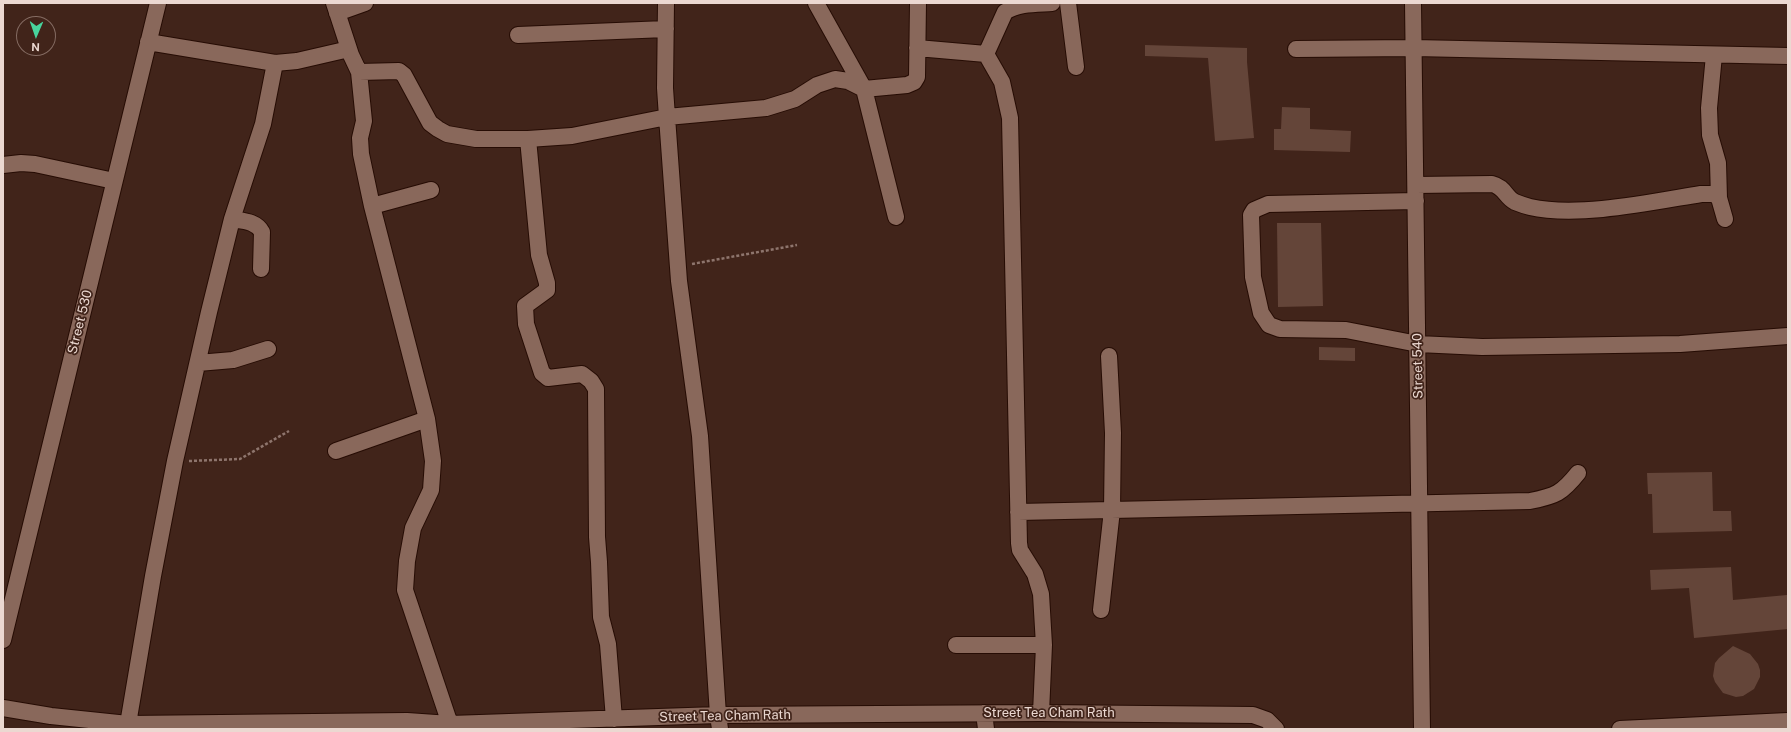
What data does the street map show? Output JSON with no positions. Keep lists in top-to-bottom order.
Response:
{
  "streets": {
    "street": ["Street 530", "Street 540", "Street Tea Cham Rath"]
  },
  "north": "bottom"
}
